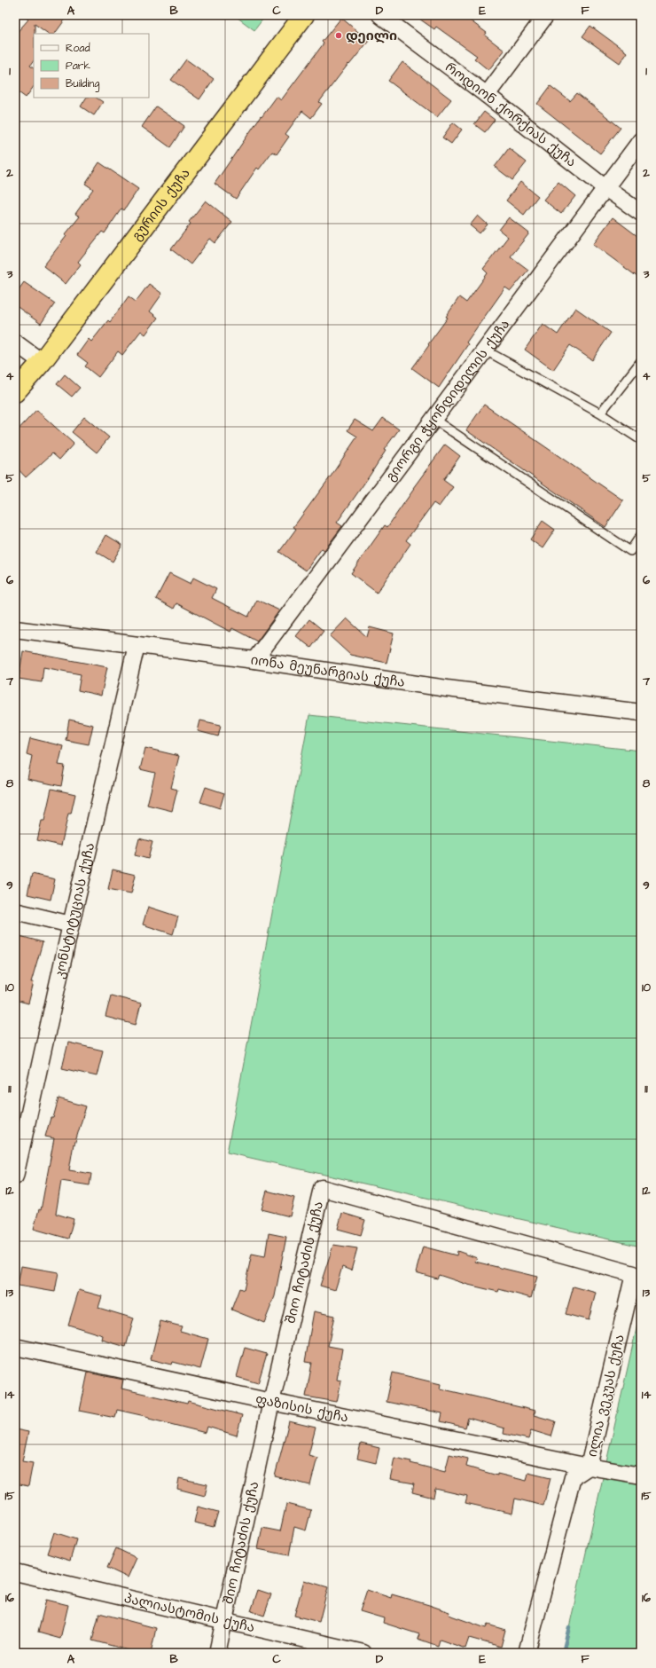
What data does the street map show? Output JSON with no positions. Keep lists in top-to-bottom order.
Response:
{
  "streets": {
    "highway": ["გურიის ქუჩა"],
    "street": [
      "როდიონ ქორქიას ქუჩა",
      "გიორგი ჭყონდიდელის ქუჩა",
      "იონა მეუნარგიას ქუჩა",
      "კონსტიტუციას ქუჩა",
      "შიო ჩიტაძის ქუჩა",
      "ილია ვეკუას ქუჩა",
      "ფაზისის ქუჩა",
      "პალიასტომის ქუჩა"
    ]
  },
  "crossings": [
    ["როდიონ ქორქიას ქუჩა", "გიორგი ჭყონდიდელის ქუჩა"],
    ["გიორგი ჭყონდიდელის ქუჩა", "იონა მეუნარგიას ქუჩა"],
    ["იონა მეუნარგიას ქუჩა", "კონსტიტუციას ქუჩა"],
    ["შიო ჩიტაძის ქუჩა", "ილია ვეკუას ქუჩა"],
    ["შიო ჩიტაძის ქუჩა", "ფაზისის ქუჩა"],
    ["შიო ჩიტაძის ქუჩა", "პალიასტომის ქუჩა"],
    ["ილია ვეკუას ქუჩა", "ფაზისის ქუჩა"]
  ],
  "places": ["დეილი"],
  "legend": ["Road", "Park", "Building"],
  "grid": {
    "columns": [
      "A",
      "B",
      "C",
      "D",
      "E",
      "F"
    ],
    "rows": [
      "1",
      "2",
      "3",
      "4",
      "5",
      "6",
      "7",
      "8",
      "9",
      "10",
      "11",
      "12",
      "13",
      "14",
      "15",
      "16"
    ]
  }
}
